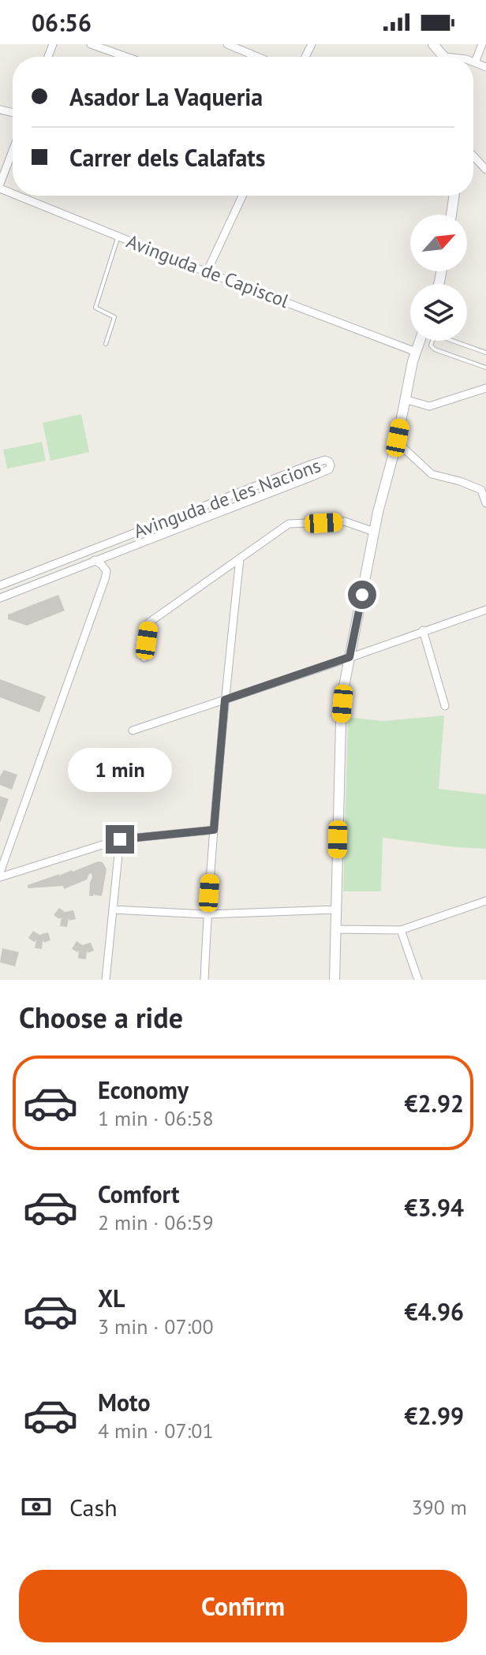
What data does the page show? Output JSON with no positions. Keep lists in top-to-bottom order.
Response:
{
  "streets": {
    "street": ["Avinguda de Capiscol", "Avinguda de les Nacions"]
  },
  "north": "top right",
  "page": {
    "status": "06:56",
    "banner": ["Asador La Vaqueria", "Carrer dels Calafats"],
    "bubble": "1 min",
    "heading": "Choose a ride",
    "list": [
      {
        "name": "Economy",
        "note": "1 min · 06:58",
        "value": "€2.92"
      },
      {
        "name": "Comfort",
        "note": "2 min · 06:59",
        "value": "€3.94"
      },
      {
        "name": "XL",
        "note": "3 min · 07:00",
        "value": "€4.96"
      },
      {
        "name": "Moto",
        "note": "4 min · 07:01",
        "value": "€2.99"
      }
    ],
    "pay": ["Cash", "390 m"],
    "buttons": "Confirm"
  }
}
